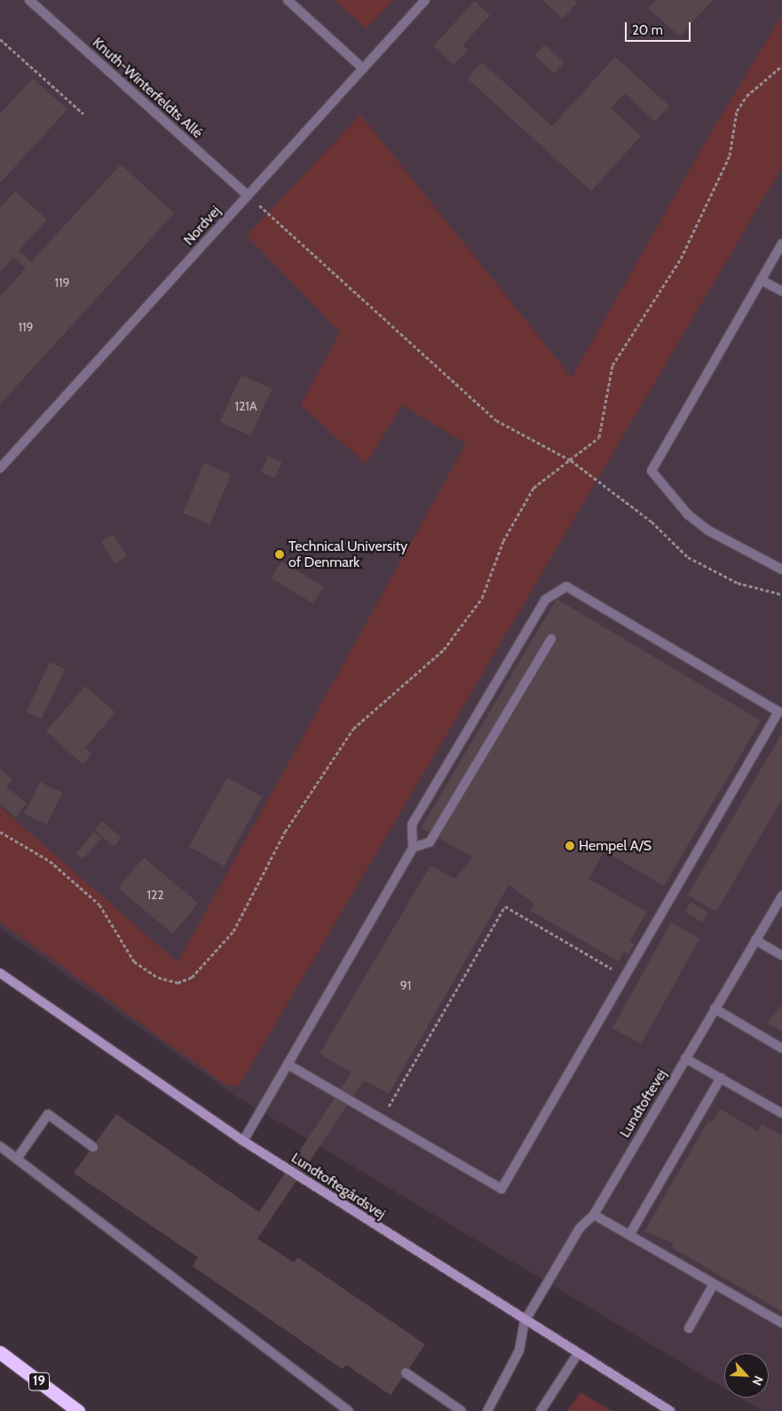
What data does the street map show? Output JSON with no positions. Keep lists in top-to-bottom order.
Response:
{
  "streets": {
    "highway": ["19"],
    "street": [
      "Knuth-Winterfeldts Allé",
      "Nordvej",
      "Lundtoftevej",
      "Lundtoftegårdsvej"
    ]
  },
  "crossings": [
    ["Knuth-Winterfeldts Allé", "Nordvej"],
    ["Lundtoftevej", "Lundtoftegårdsvej"]
  ],
  "places": ["Technical University of Denmark", "Hempel A/S"],
  "house_numbers": [
    "119",
    "119",
    "121A",
    "122",
    "91"
  ],
  "scale_bar": "20 m",
  "north": "bottom right"
}
